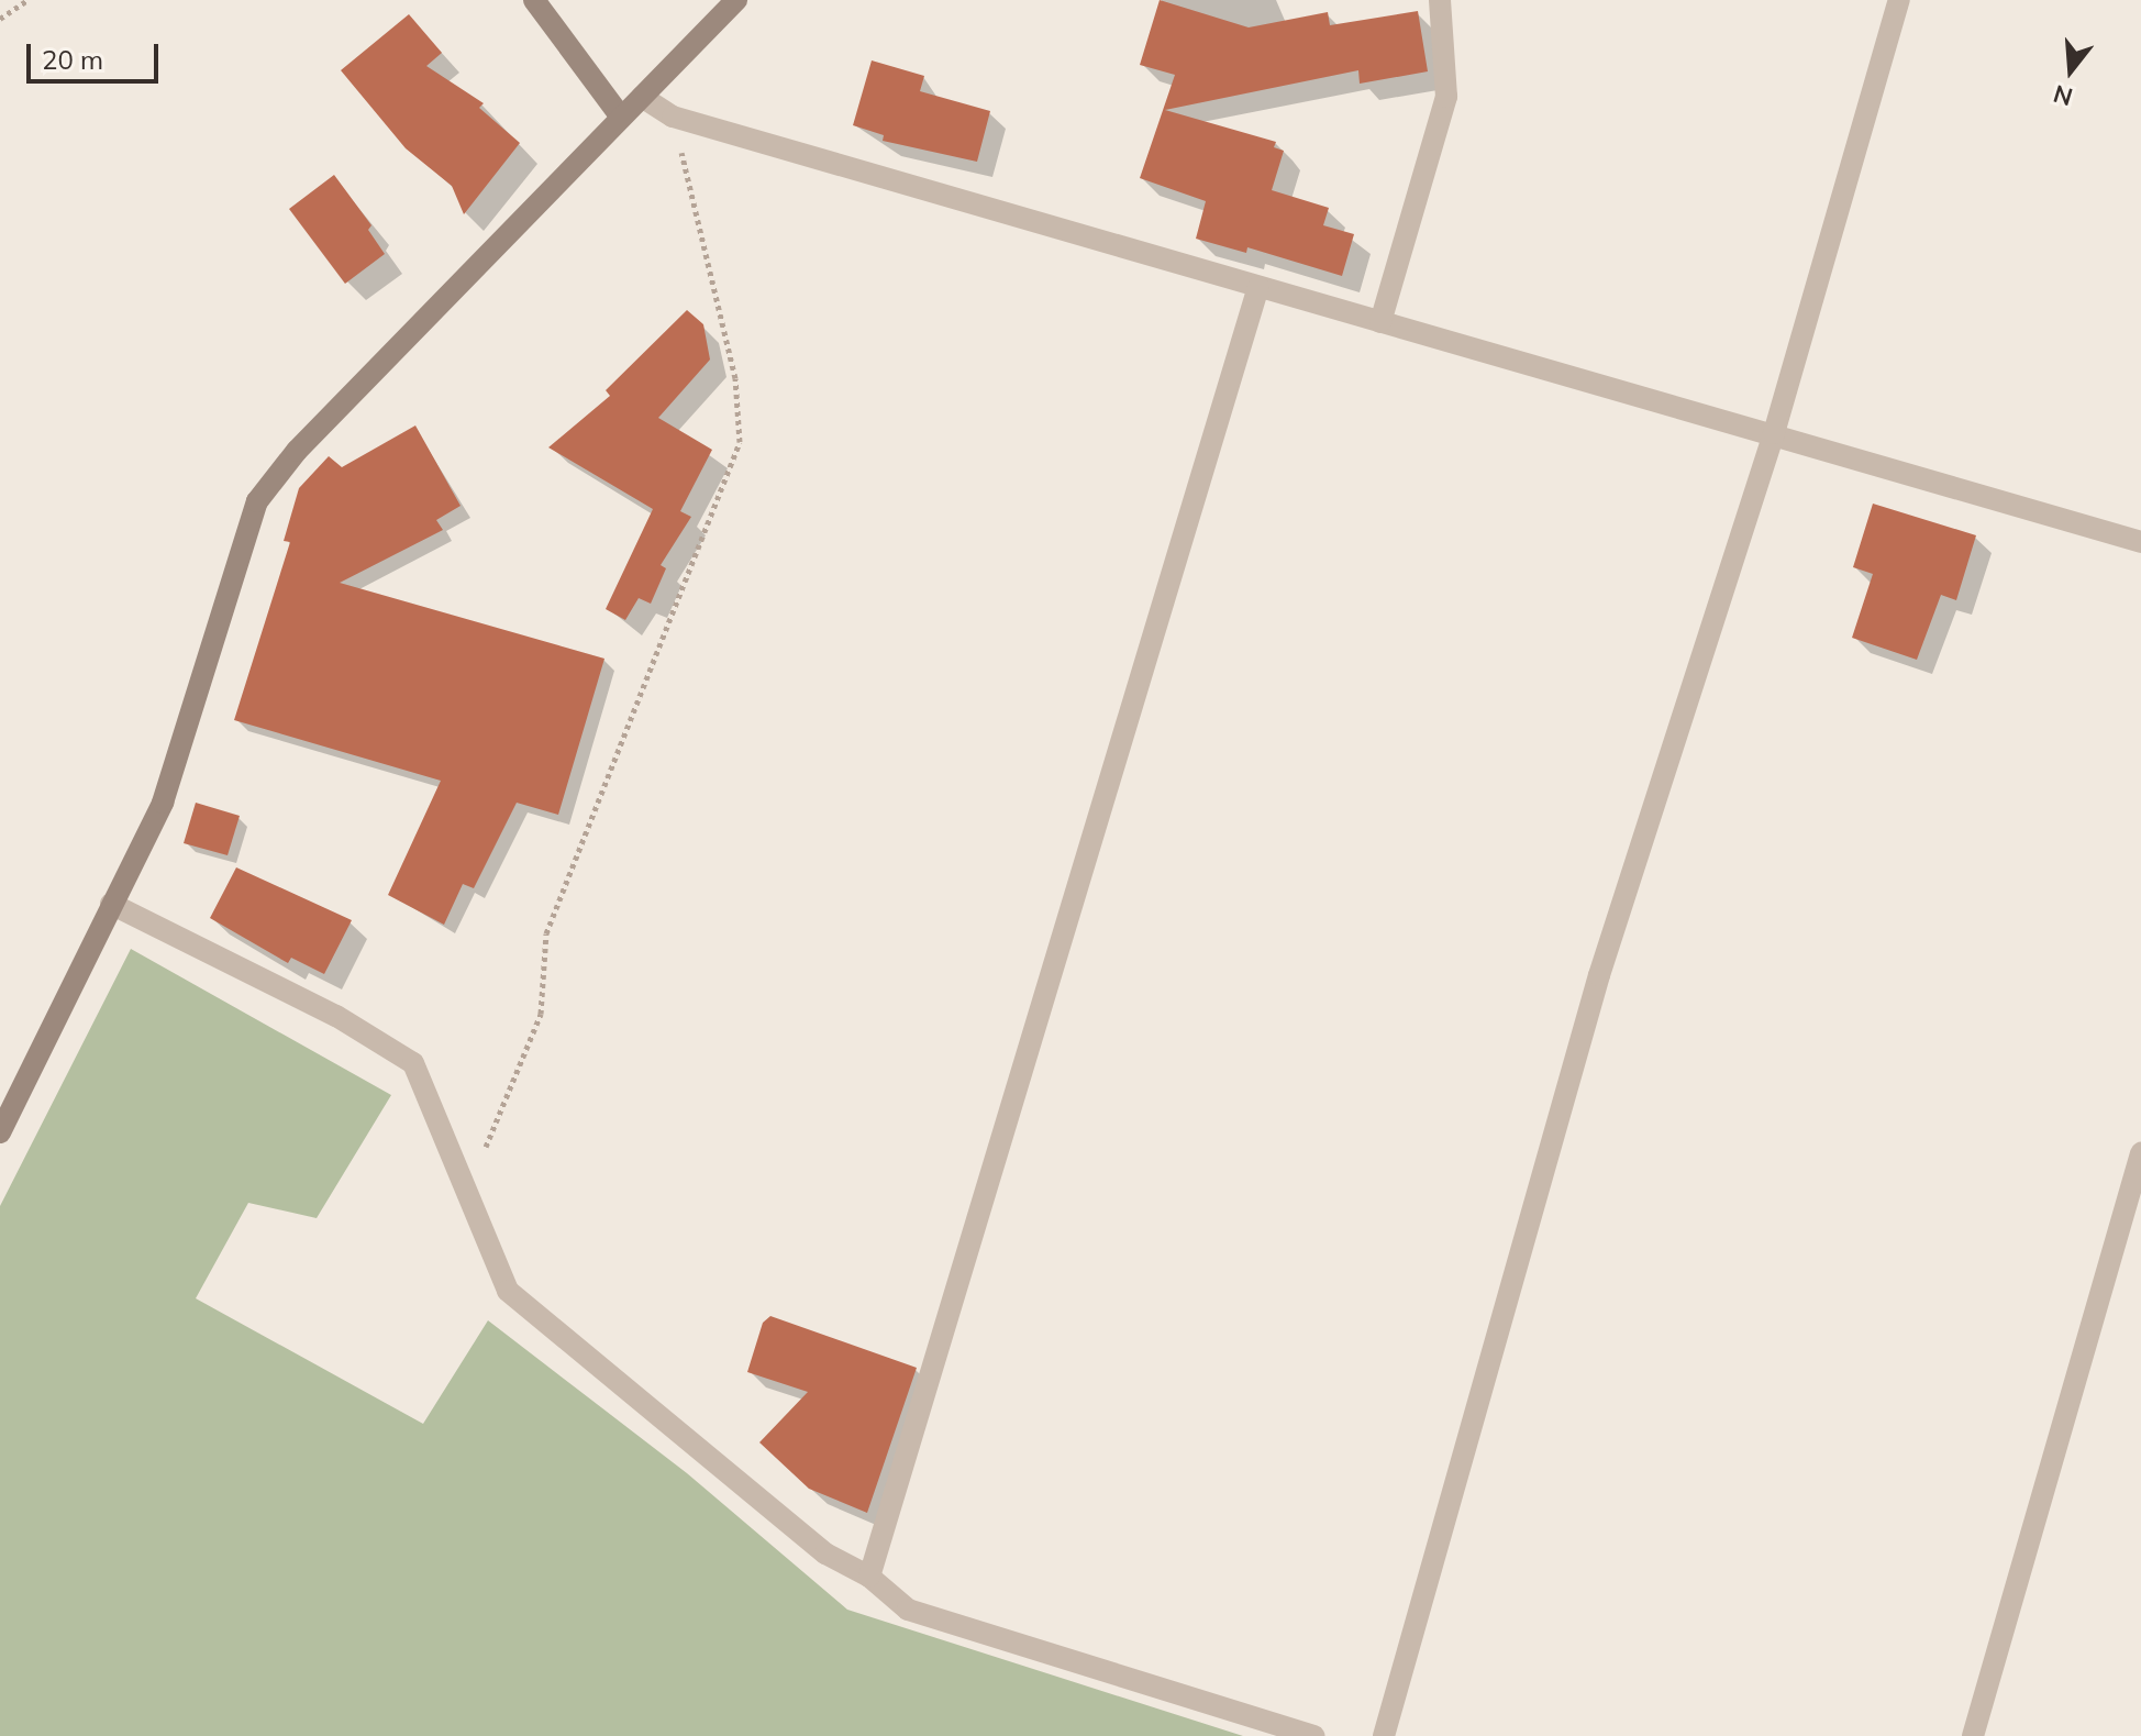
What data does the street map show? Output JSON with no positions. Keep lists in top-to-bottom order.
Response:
{
  "scale_bar": "20 m",
  "north": "bottom"
}
